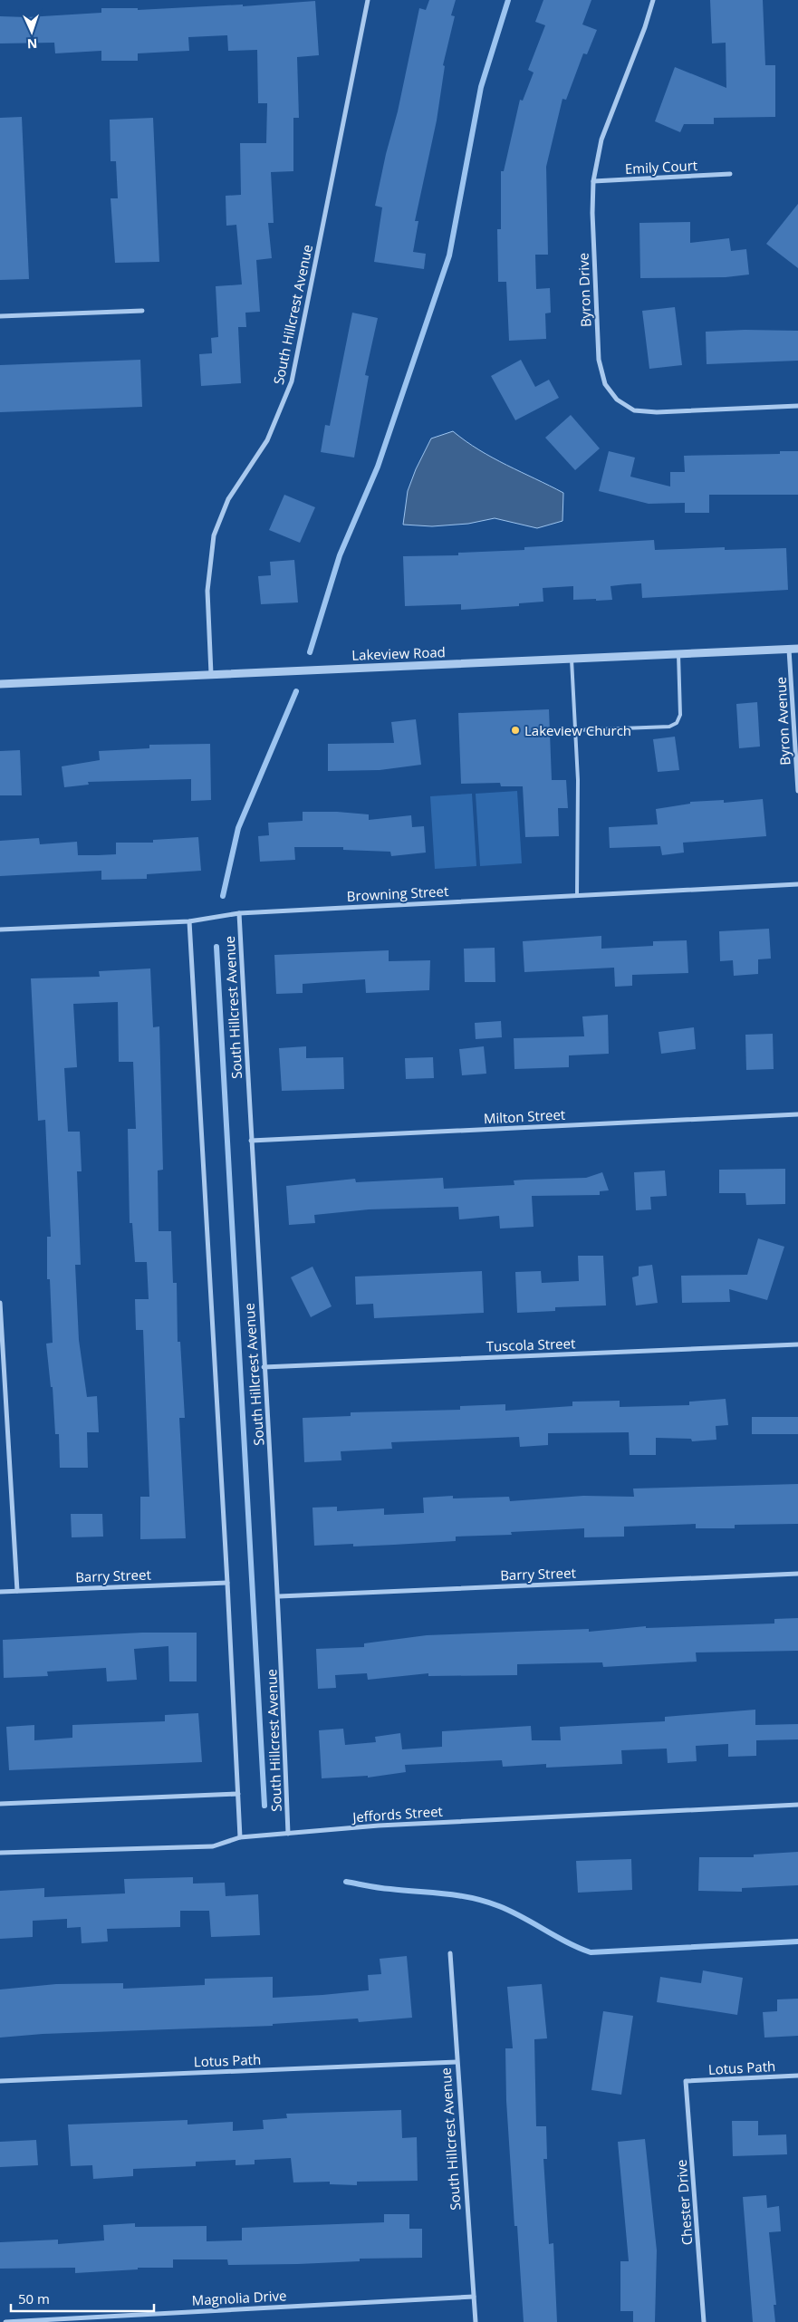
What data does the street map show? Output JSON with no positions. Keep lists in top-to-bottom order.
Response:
{
  "streets": {
    "street": [
      "Emily Court",
      "Byron Drive",
      "South Hillcrest Avenue",
      "Lakeview Road",
      "Byron Avenue",
      "Browning Street",
      "Milton Street",
      "Tuscola Street",
      "Barry Street",
      "Jeffords Street",
      "Lotus Path",
      "Chester Drive",
      "Magnolia Drive"
    ]
  },
  "crossings": [
    ["Emily Court", "Byron Drive"],
    ["South Hillcrest Avenue", "Lakeview Road"],
    ["South Hillcrest Avenue", "Browning Street"],
    ["South Hillcrest Avenue", "Milton Street"],
    ["South Hillcrest Avenue", "Tuscola Street"],
    ["South Hillcrest Avenue", "Barry Street"],
    ["South Hillcrest Avenue", "Jeffords Street"],
    ["South Hillcrest Avenue", "Lotus Path"],
    ["South Hillcrest Avenue", "Magnolia Drive"],
    ["Lakeview Road", "Byron Avenue"],
    ["Lotus Path", "Chester Drive"]
  ],
  "places": ["Lakeview Church"],
  "scale_bar": "50 m",
  "north": "bottom"
}
